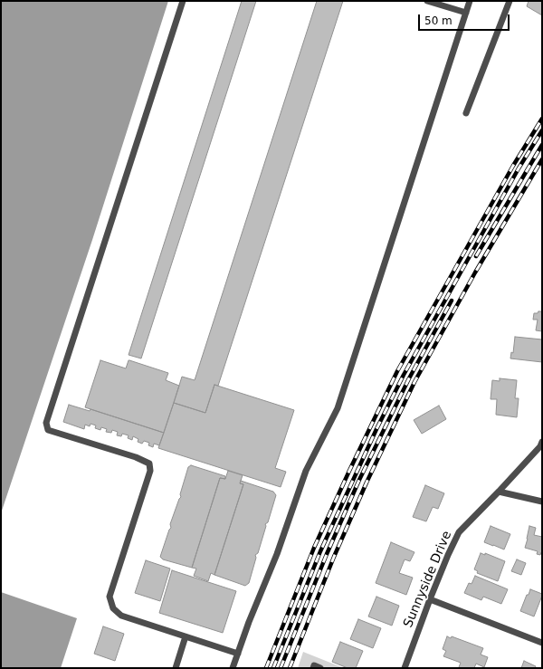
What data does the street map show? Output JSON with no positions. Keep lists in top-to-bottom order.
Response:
{
  "streets": {
    "street": ["Sunnyside Drive"]
  },
  "scale_bar": "50 m"
}
